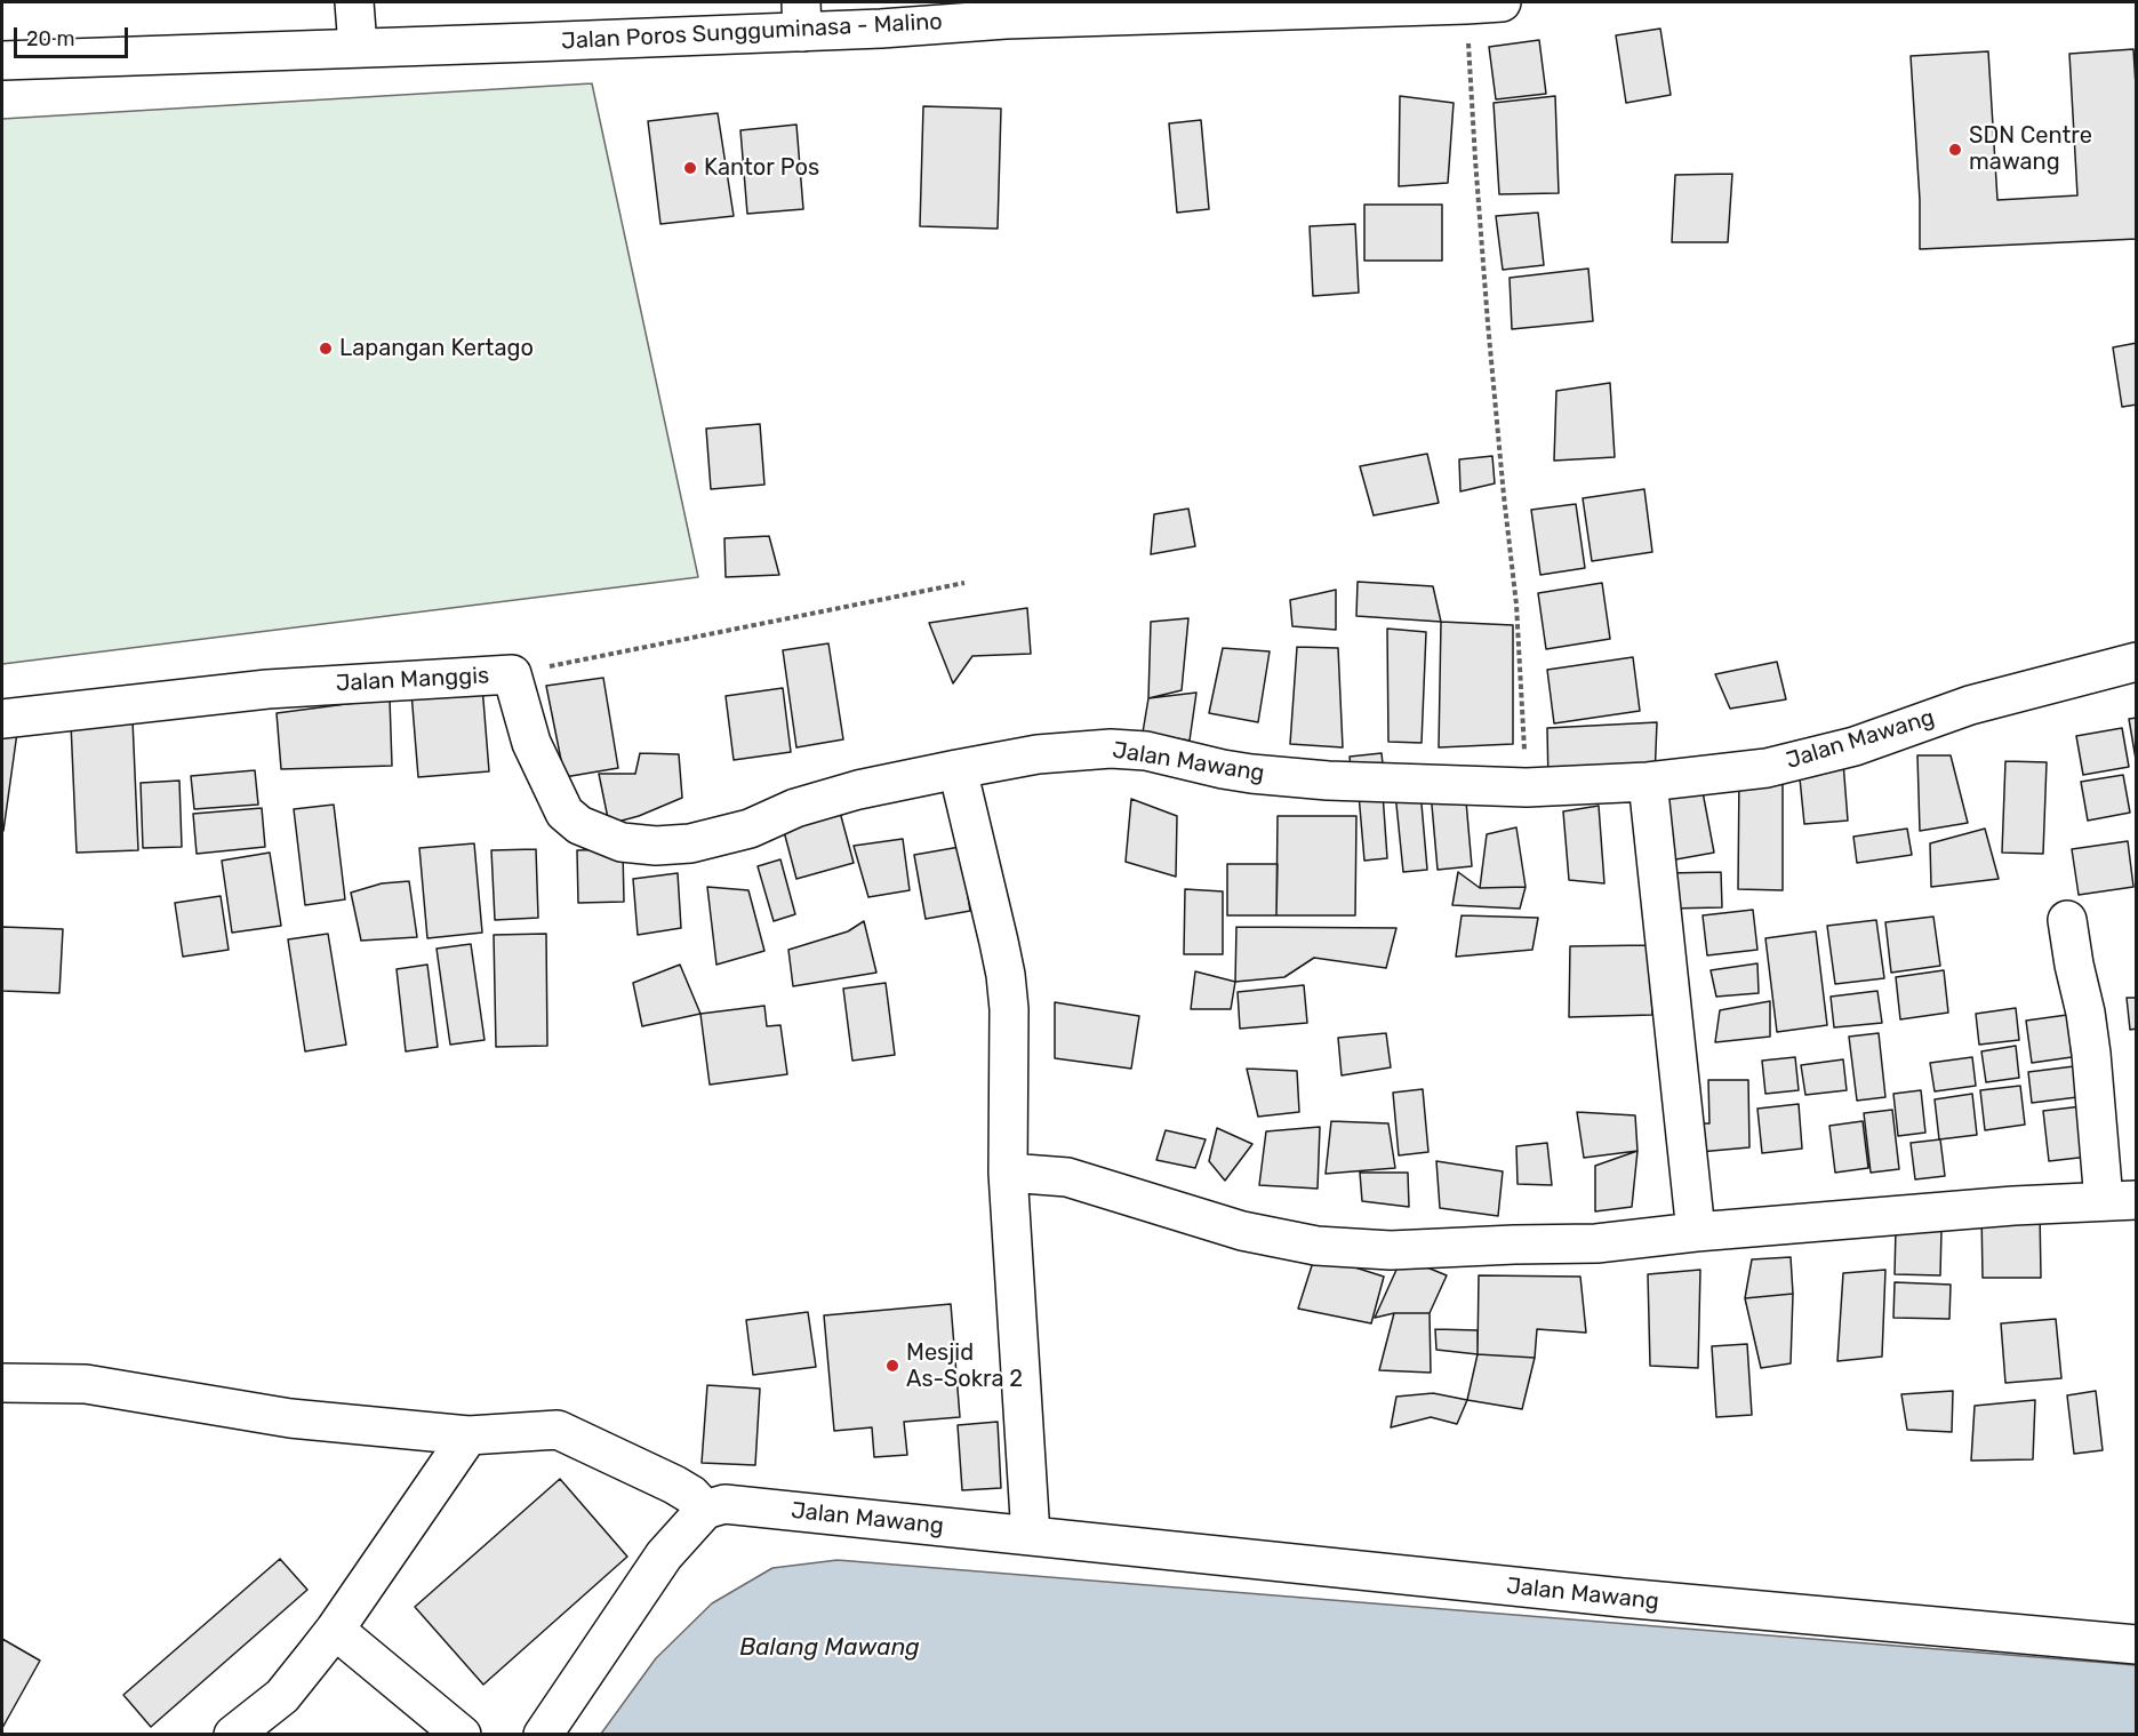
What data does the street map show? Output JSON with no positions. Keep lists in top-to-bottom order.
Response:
{
  "streets": {
    "street": ["Jalan Poros Sungguminasa - Malino", "Jalan Manggis", "Jalan Mawang"]
  },
  "crossings": [
    ["Jalan Manggis", "Jalan Mawang"]
  ],
  "water": ["Balang Mawang"],
  "places": [
    "SDN Centre mawang",
    "Kantor Pos",
    "Lapangan Kertago",
    "Mesjid As-Sokra 2"
  ],
  "scale_bar": "20 m"
}
